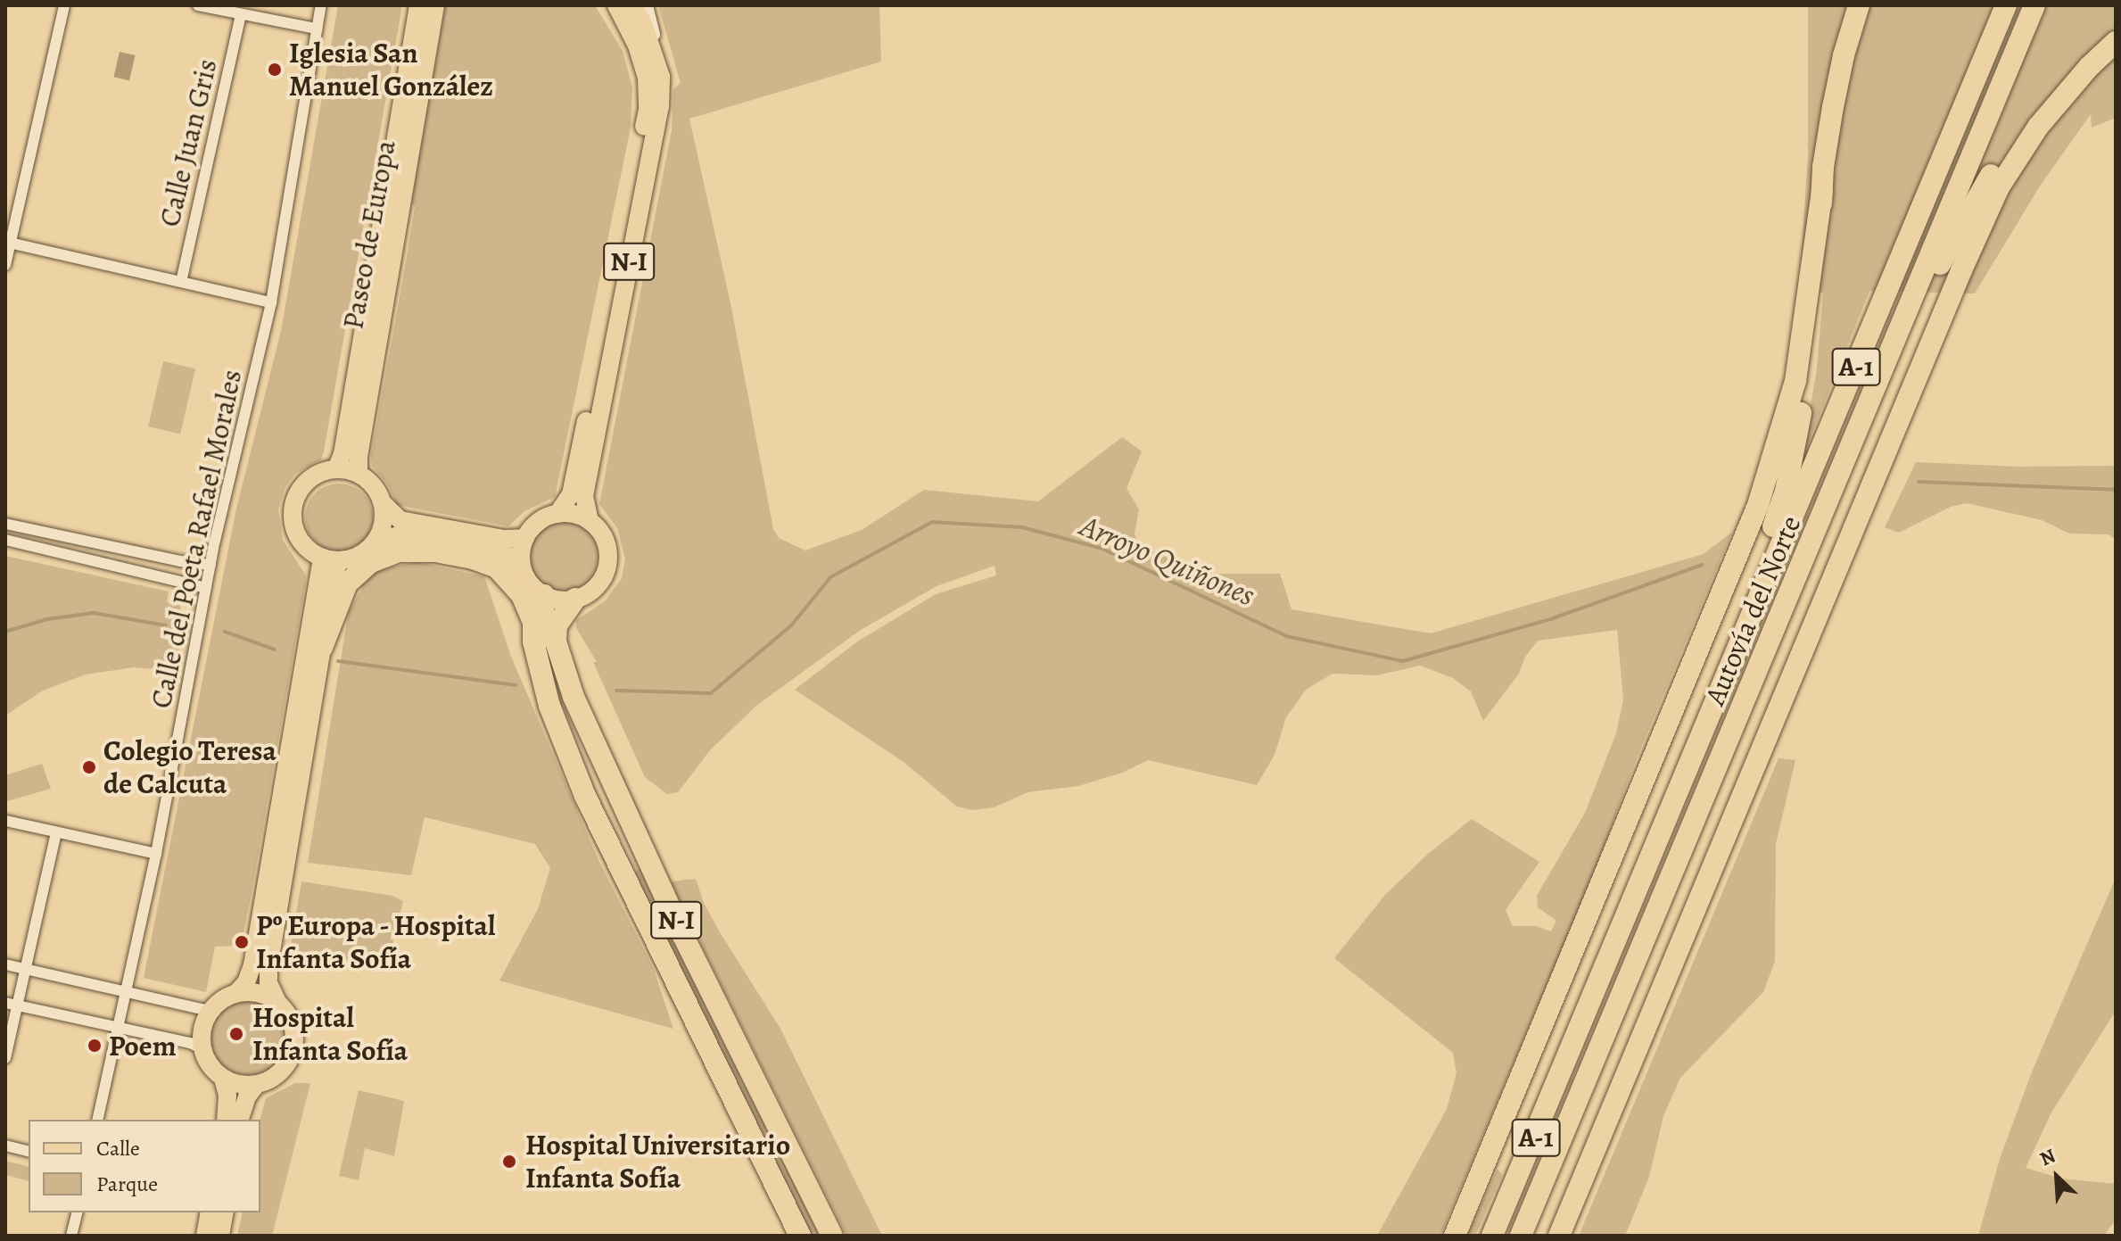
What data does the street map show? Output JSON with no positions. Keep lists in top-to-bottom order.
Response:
{
  "streets": {
    "highway": ["N-I", "A-1", "Autovía del Norte"],
    "main road": ["Paseo de Europa"],
    "street": ["Calle Juan Gris", "Calle del Poeta Rafael Morales"]
  },
  "water": ["Arroyo Quiñones"],
  "places": [
    "Iglesia San Manuel González",
    "Colegio Teresa de Calcuta",
    "Pº Europa - Hospital Infanta Sofía",
    "Hospital Infanta Sofía",
    "Poem",
    "Hospital Universitario Infanta Sofía"
  ],
  "legend": ["Calle", "Parque"],
  "north": "top left"
}
